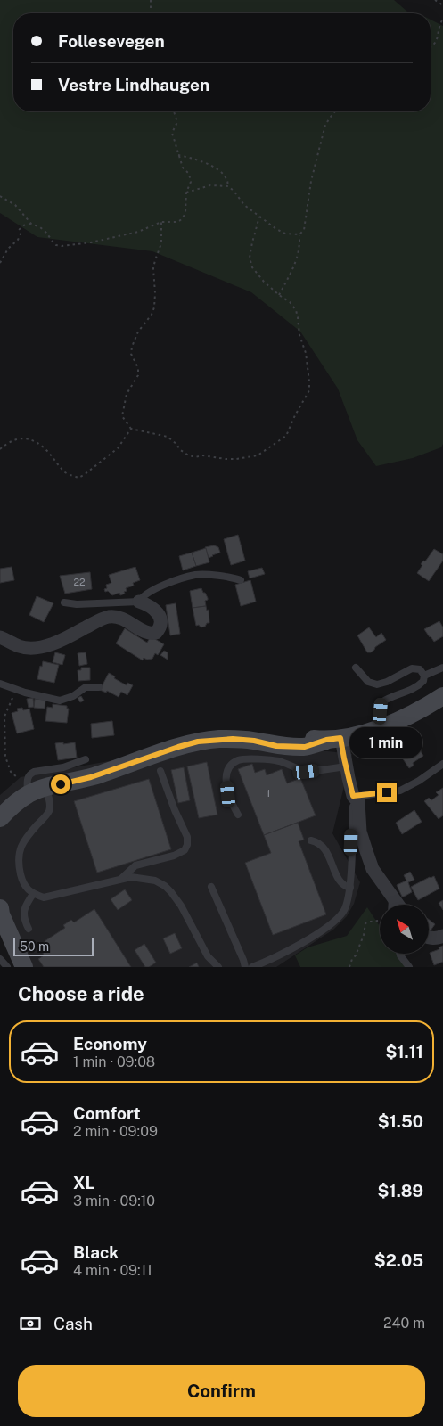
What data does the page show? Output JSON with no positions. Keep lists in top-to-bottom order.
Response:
{
  "house_numbers": ["22", "1"],
  "scale_bar": "50 m",
  "north": "top left",
  "page": {
    "banner": ["Follesevegen", "Vestre Lindhaugen"],
    "bubble": "1 min",
    "scale": "50 m",
    "heading": "Choose a ride",
    "list": [
      {
        "name": "Economy",
        "note": "1 min · 09:08",
        "value": "$1.11"
      },
      {
        "name": "Comfort",
        "note": "2 min · 09:09",
        "value": "$1.50"
      },
      {
        "name": "XL",
        "note": "3 min · 09:10",
        "value": "$1.89"
      },
      {
        "name": "Black",
        "note": "4 min · 09:11",
        "value": "$2.05"
      }
    ],
    "pay": ["Cash", "240 m"],
    "buttons": "Confirm"
  }
}
